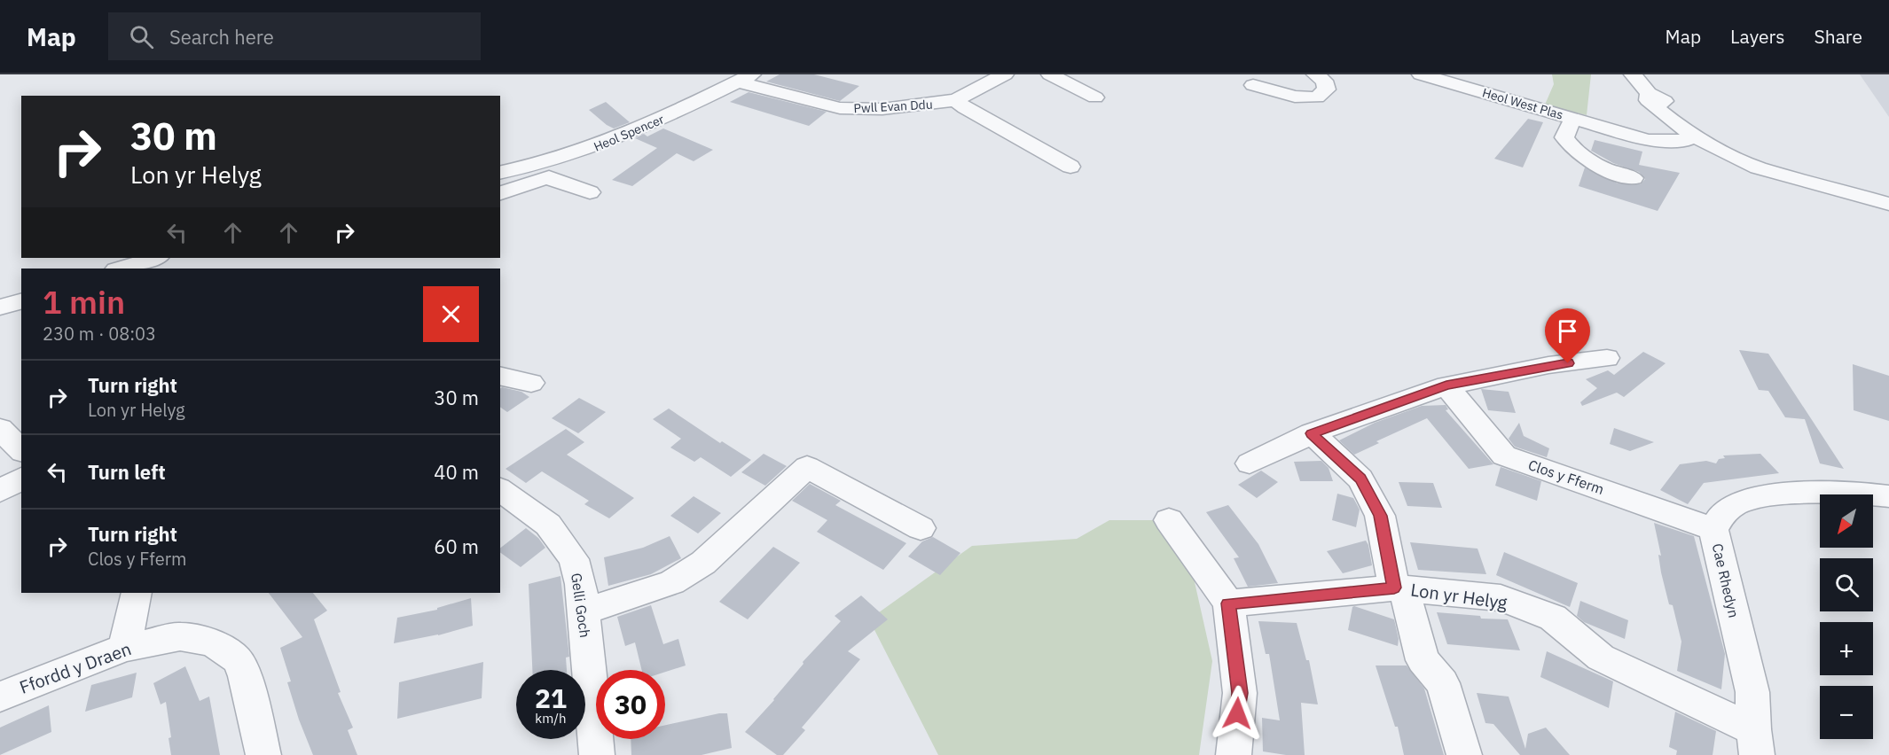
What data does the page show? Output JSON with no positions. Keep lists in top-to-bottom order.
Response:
{
  "streets": {
    "street": [
      "Heol West Plas",
      "Pwll Evan Ddu",
      "Heol Spencer",
      "Clos y Fferm",
      "Cae Rhedyn",
      "Lon yr Helyg",
      "Gelli Goch",
      "Ffordd y Draen"
    ]
  },
  "crossings": [
    ["Pwll Evan Ddu", "Heol Spencer"],
    ["Clos y Fferm", "Cae Rhedyn"],
    ["Cae Rhedyn", "Lon yr Helyg"]
  ],
  "north": "bottom left",
  "page": {
    "header": "Map",
    "search": "Search here",
    "nav": ["Map", "Layers", "Share"],
    "turn": ["30 m", "Lon yr Helyg"],
    "heading": ["1 min", "230 m · 08:03"],
    "list": [
      {
        "name": "Turn right",
        "note": "Lon yr Helyg",
        "value": "30 m"
      },
      {
        "name": "Turn left",
        "value": "40 m"
      },
      {
        "name": "Turn right",
        "note": "Clos y Fferm",
        "value": "60 m"
      }
    ],
    "map_buttons": ["+", "−"],
    "speed": "21 km/h",
    "limit": "30"
  }
}
